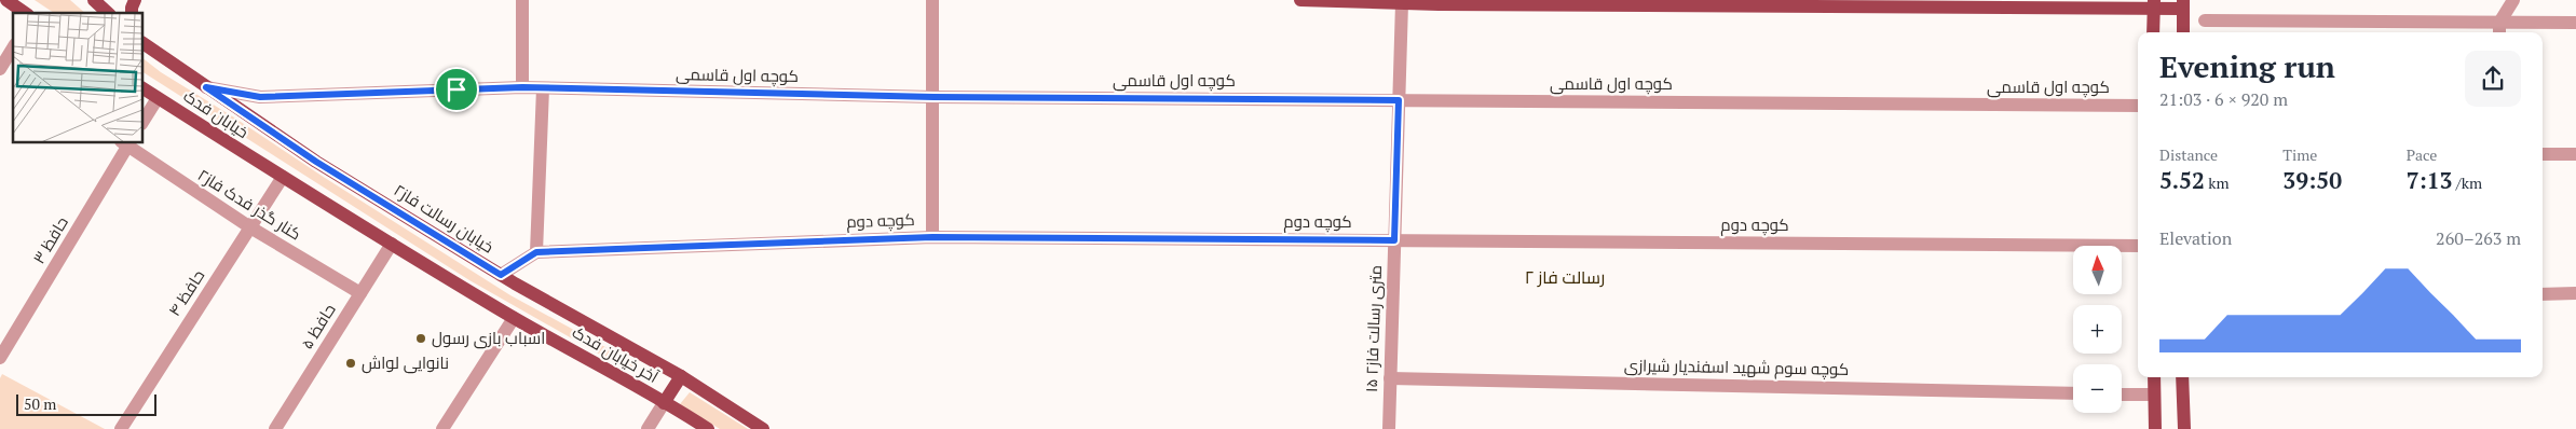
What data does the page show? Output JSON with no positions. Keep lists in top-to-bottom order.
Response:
{
  "streets": {
    "main road": ["خیابان فدک", "خیابان رسالت فاز۲", "آخر خیابان فدک"],
    "street": [
      "کوچه اول قاسمی",
      "کنار گذر فدک فاز۲",
      "کوچه دوم",
      "حافظ ۳",
      "حافظ ۴",
      "حافظ ۵",
      "۱۵ متری رسالت فاز۲",
      "کوچه سوم شهید اسفندیار شیرازی"
    ]
  },
  "crossings": [
    ["کوچه اول قاسمی", "خیابان رسالت فاز۲"],
    ["کوچه اول قاسمی", "۱۵ متری رسالت فاز۲"],
    ["خیابان فدک", "حافظ ۴"],
    ["خیابان فدک", "حافظ ۵"],
    ["خیابان فدک", "آخر خیابان فدک"],
    ["کنار گذر فدک فاز۲", "حافظ ۳"],
    ["کنار گذر فدک فاز۲", "حافظ ۴"],
    ["کنار گذر فدک فاز۲", "حافظ ۵"],
    ["خیابان رسالت فاز۲", "آخر خیابان فدک"],
    ["کوچه دوم", "۱۵ متری رسالت فاز۲"],
    ["۱۵ متری رسالت فاز۲", "کوچه سوم شهید اسفندیار شیرازی"]
  ],
  "districts": ["رسالت فاز ۲"],
  "places": ["اسباب بازی رسول", "نانوایی لواش"],
  "scale_bar": "50 m",
  "north": "top",
  "page": {
    "heading": ["Evening run", "21:03 · 6 × 920 m"],
    "stats": [
      ["Distance", "5.52 km"],
      ["Time", "39:50"],
      ["Pace", "7:13 /km"]
    ],
    "chart": ["Elevation", "260–263 m"],
    "map_buttons": ["+", "−"],
    "scale": "50 m"
  }
}
